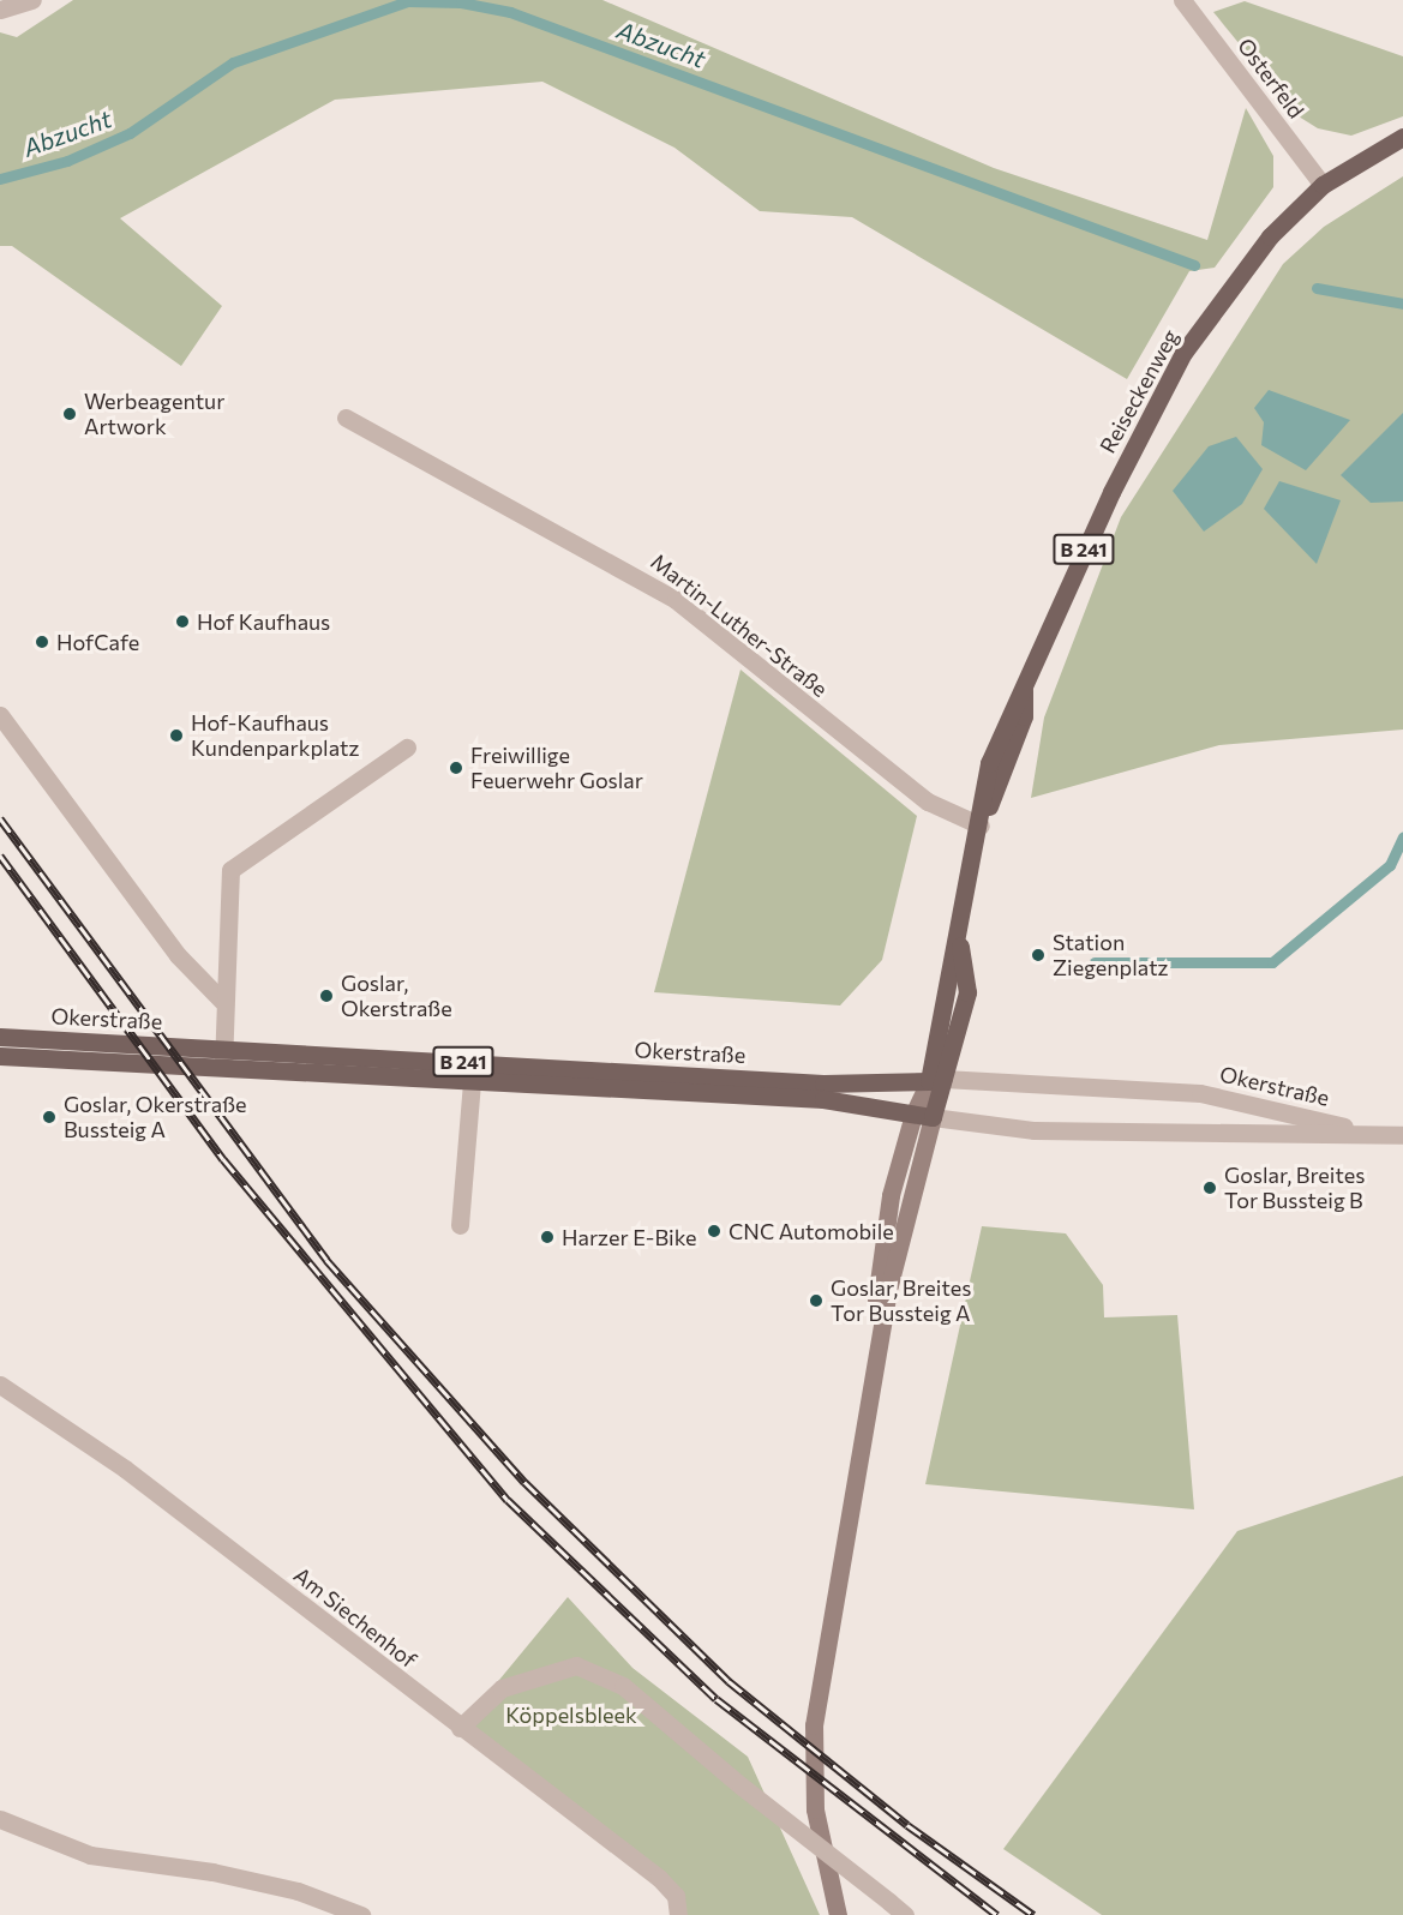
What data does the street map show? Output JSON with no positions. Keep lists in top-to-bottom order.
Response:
{
  "streets": {
    "main road": ["Reiseckenweg", "B 241", "Okerstraße"],
    "street": ["Osterfeld", "Martin-Luther-Straße", "Am Siechenhof"]
  },
  "crossings": [
    ["Osterfeld", "Reiseckenweg"],
    ["Reiseckenweg", "Martin-Luther-Straße"],
    ["Reiseckenweg", "Okerstraße"]
  ],
  "water": ["Abzucht"],
  "parks": ["Köppelsbleek"],
  "places": [
    "Werbeagentur Artwork",
    "Hof Kaufhaus",
    "HofCafe",
    "Hof-Kaufhaus Kundenparkplatz",
    "Freiwillige Feuerwehr Goslar",
    "Station Ziegenplatz",
    "Goslar, Okerstraße",
    "Goslar, Okerstraße Bussteig A",
    "Goslar, Breites Tor Bussteig B",
    "CNC Automobile",
    "Harzer E-Bike",
    "Goslar, Breites Tor Bussteig A"
  ]
}
